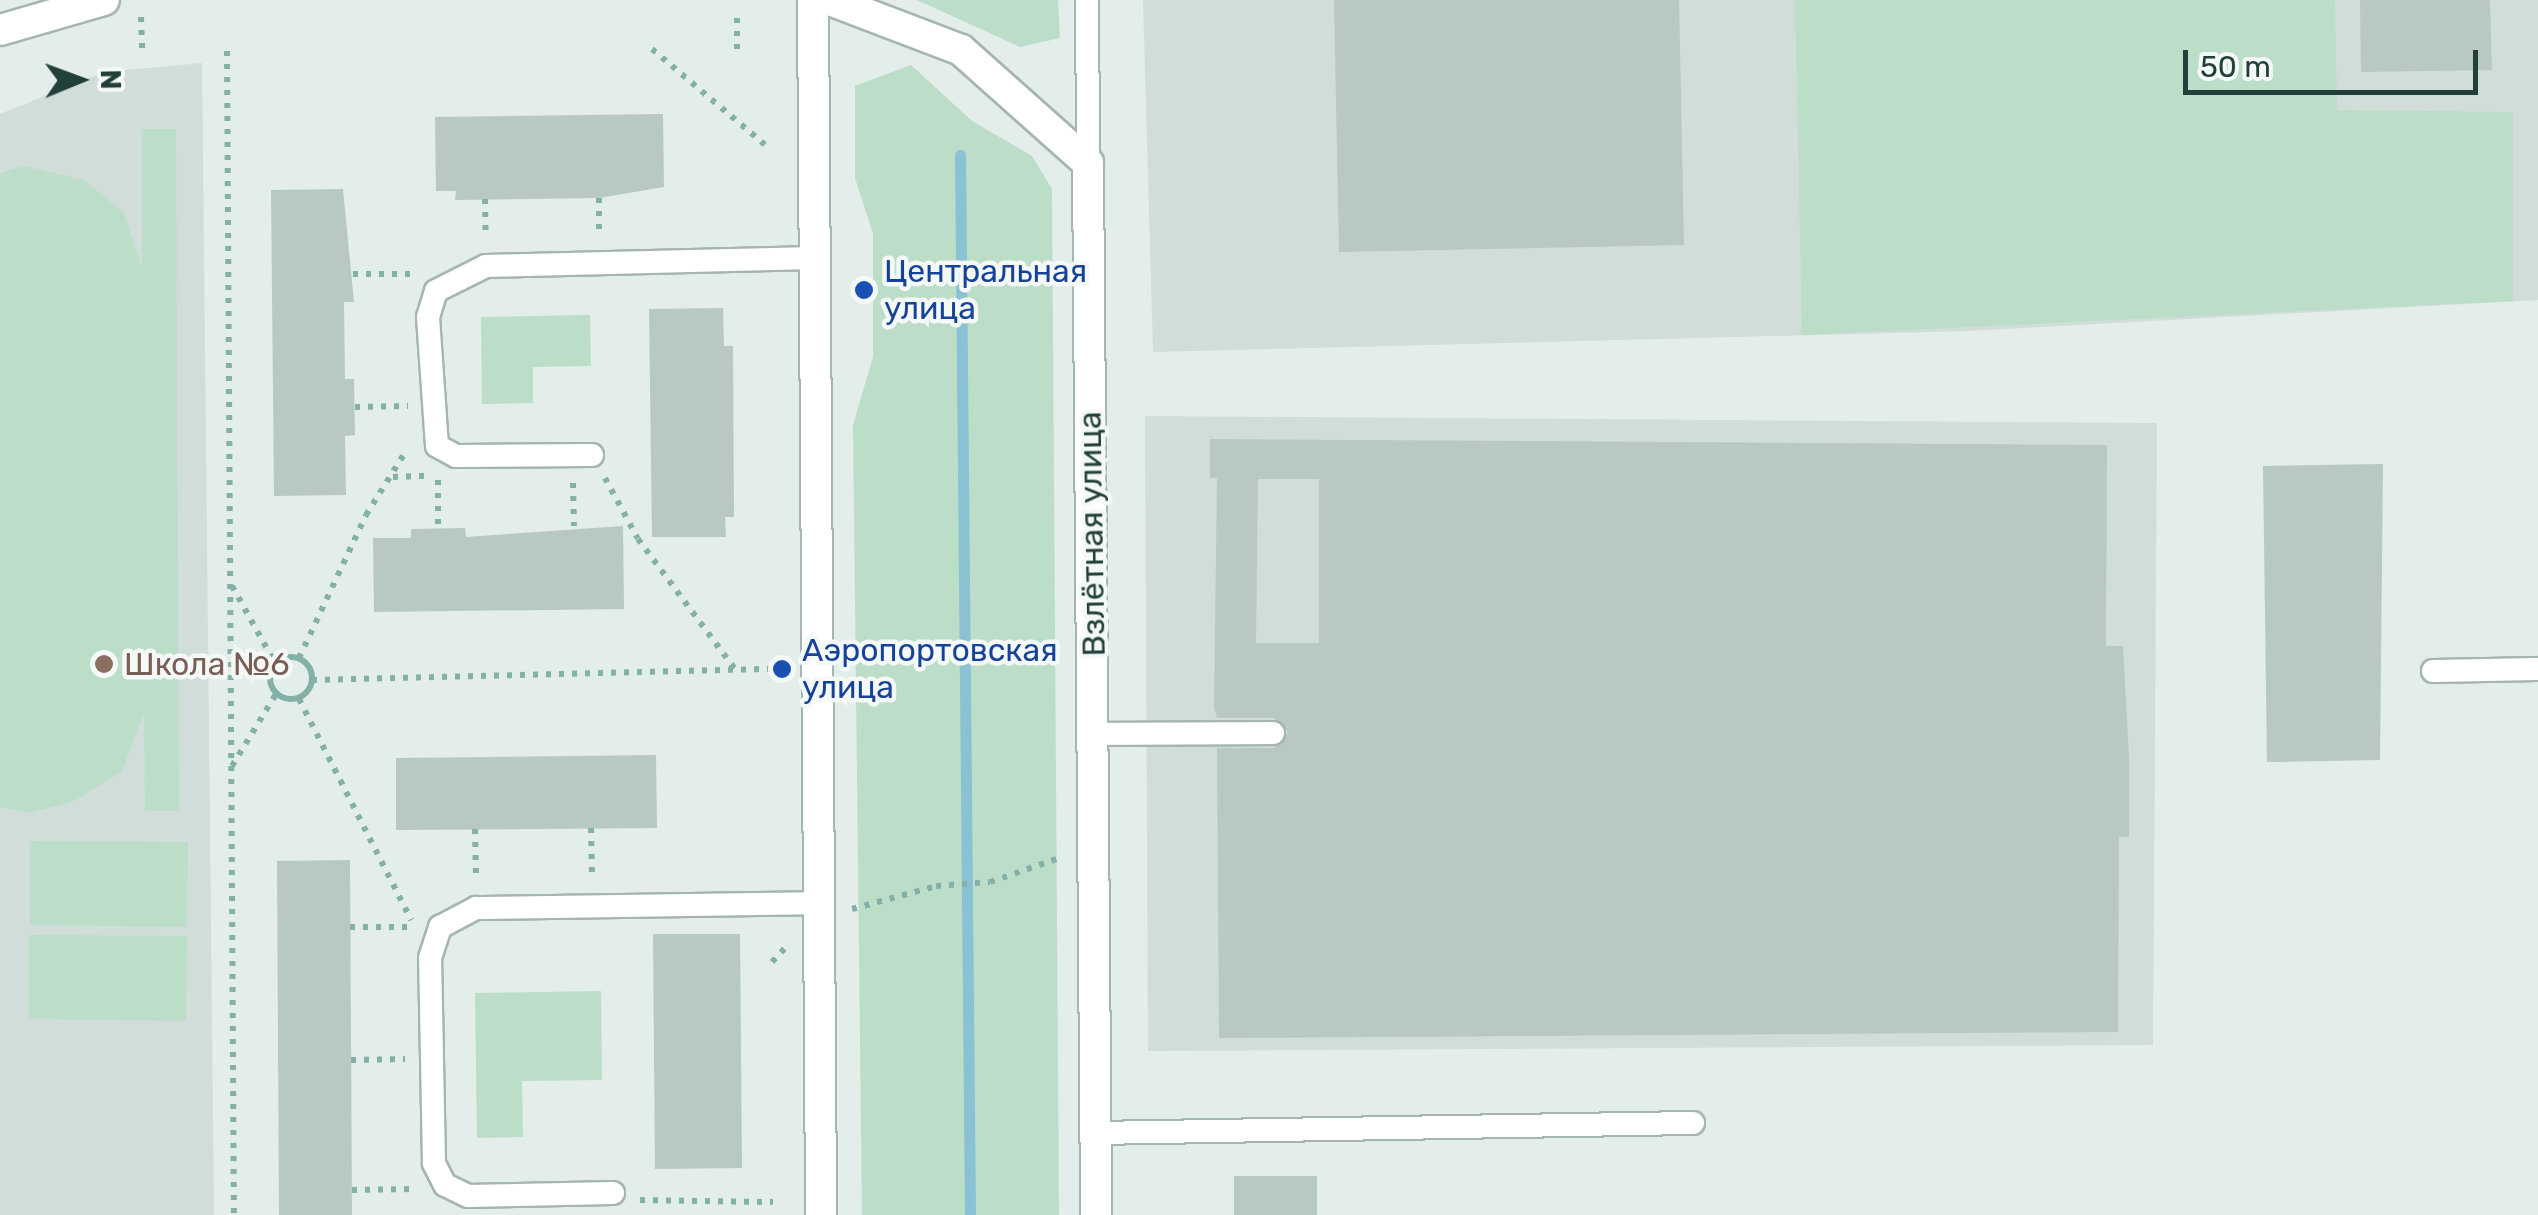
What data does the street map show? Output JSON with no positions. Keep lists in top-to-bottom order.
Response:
{
  "streets": {
    "street": ["Взлётная улица"]
  },
  "places": ["Центральная улица", "Школа №6", "Аэропортовская улица"],
  "scale_bar": "50 m",
  "north": "right"
}
